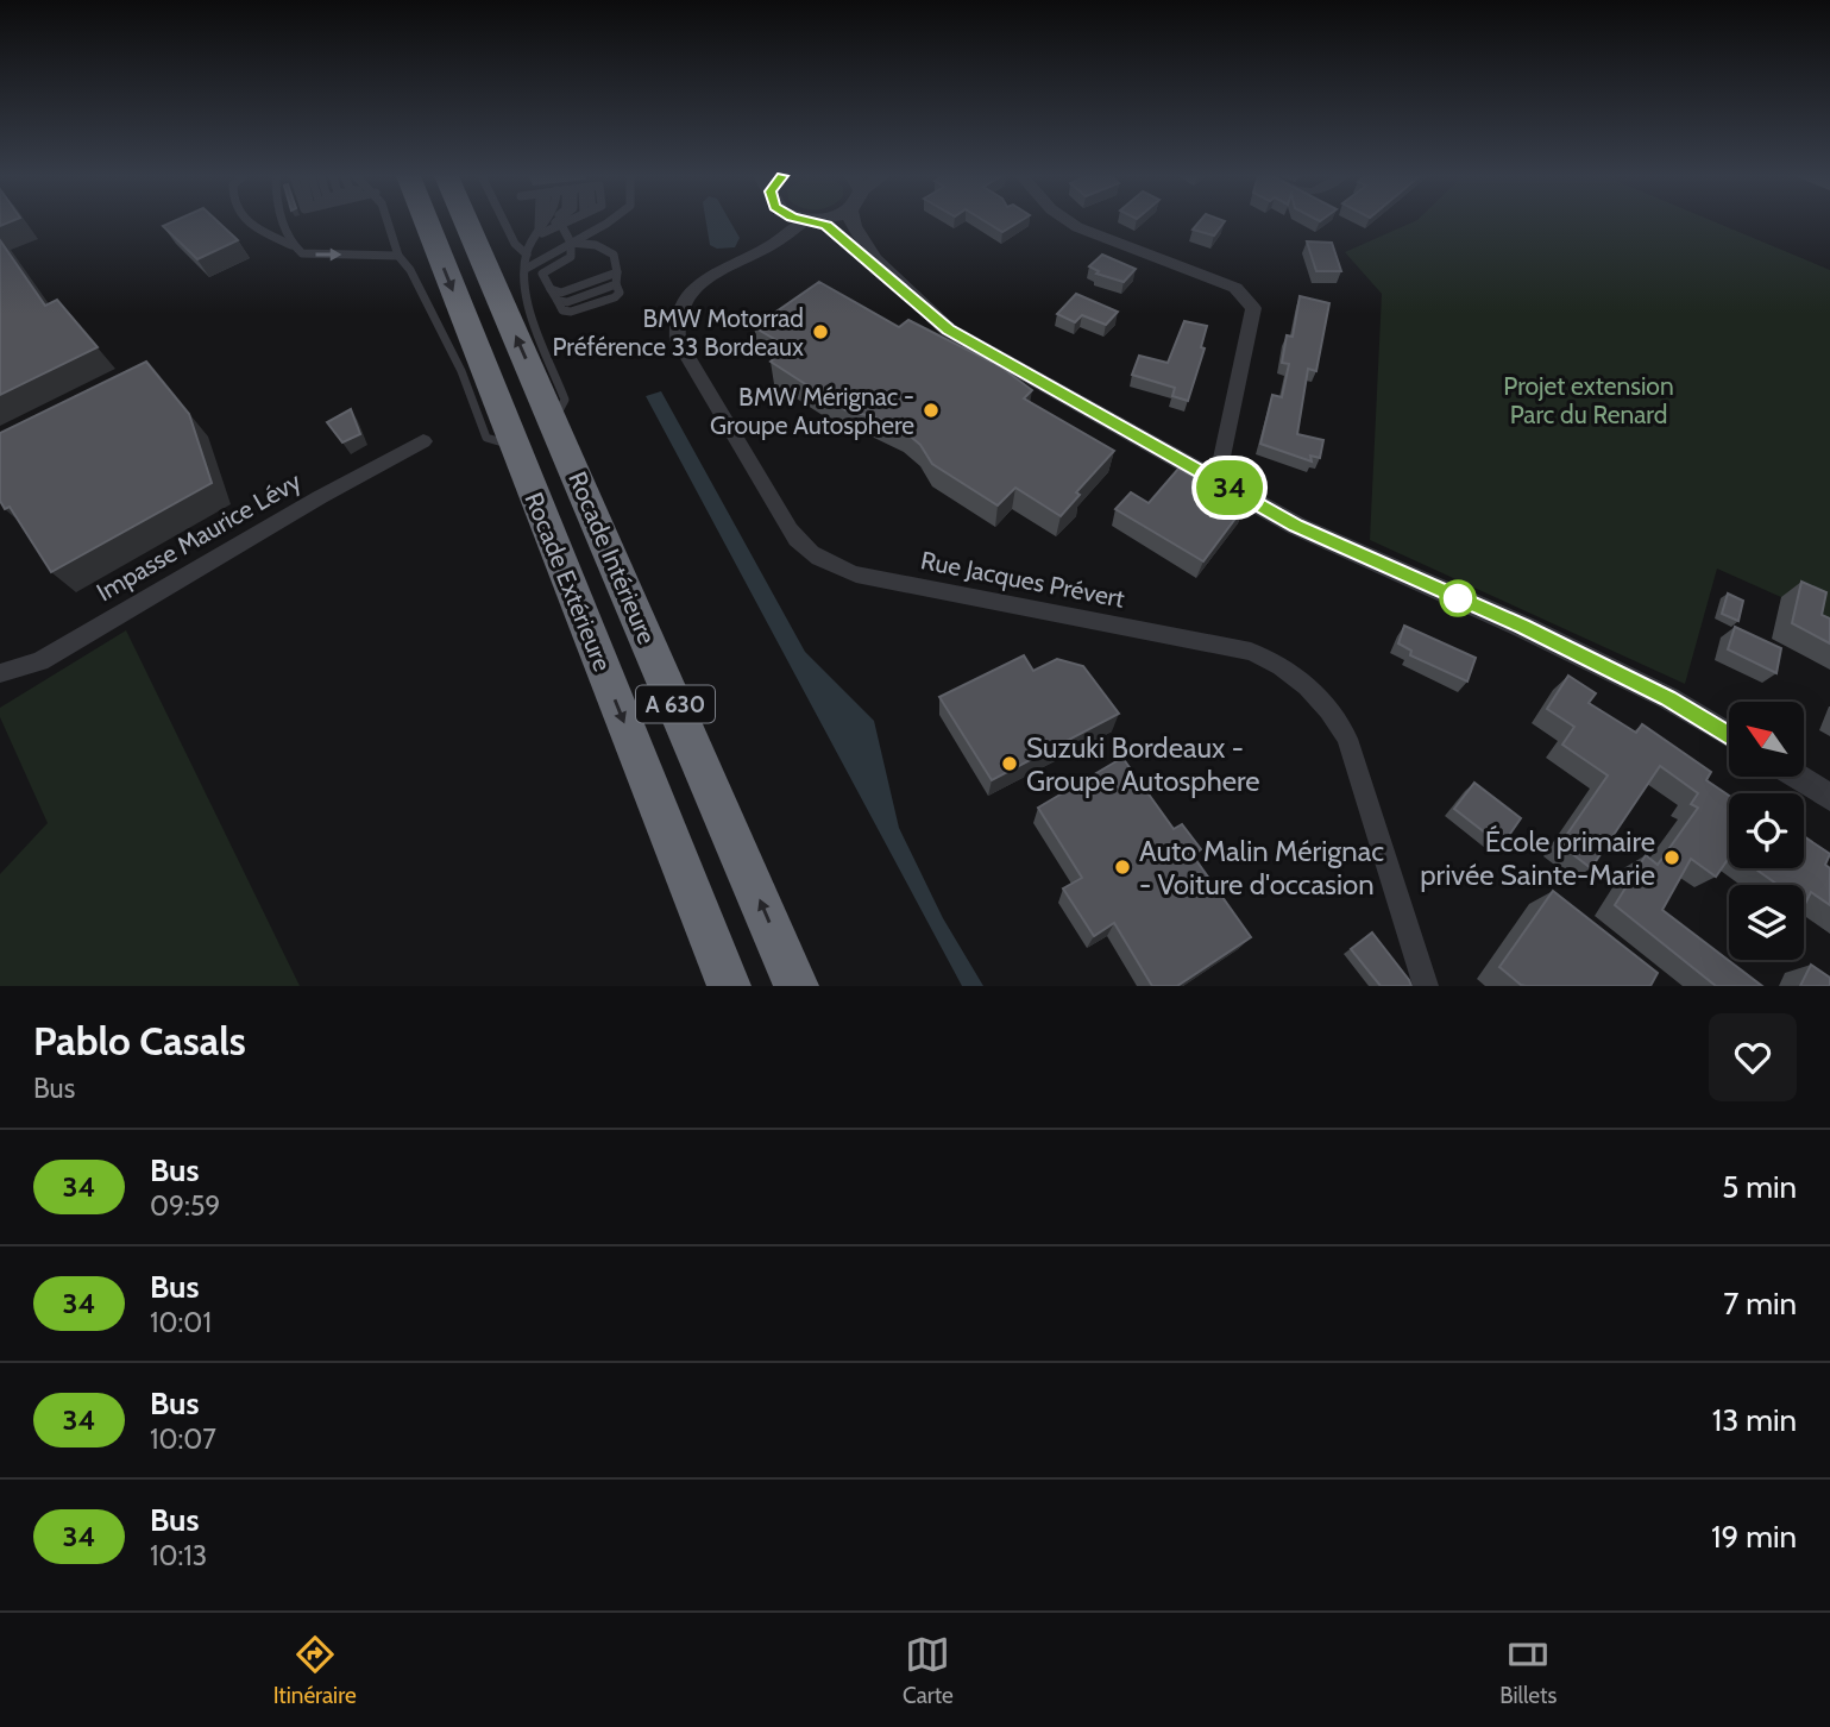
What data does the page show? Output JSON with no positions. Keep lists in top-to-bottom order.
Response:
{
  "streets": {
    "highway": ["Rocade Intérieure", "Rocade Extérieure", "A 630"],
    "street": ["Impasse Maurice Lévy", "Rue Jacques Prévert"]
  },
  "one_way": ["Rocade Intérieure", "Rocade Extérieure"],
  "parks": ["Projet extension Parc du Renard"],
  "places": [
    "BMW Motorrad Préférence 33 Bordeaux",
    "BMW Mérignac - Groupe Autosphere",
    "Suzuki Bordeaux - Groupe Autosphere",
    "École primaire privée Sainte-Marie",
    "Auto Malin Mérignac - Voiture d'occasion"
  ],
  "lines": ["bus line 34"],
  "north": "top left",
  "page": {
    "on_map": "34",
    "heading": ["Pablo Casals", "Bus"],
    "list": [
      {
        "mark": "34",
        "name": "Bus",
        "note": "09:59",
        "value": "5 min"
      },
      {
        "mark": "34",
        "name": "Bus",
        "note": "10:01",
        "value": "7 min"
      },
      {
        "mark": "34",
        "name": "Bus",
        "note": "10:07",
        "value": "13 min"
      },
      {
        "mark": "34",
        "name": "Bus",
        "note": "10:13",
        "value": "19 min"
      }
    ],
    "tabs": ["Itinéraire", "Carte", "Billets"]
  }
}
